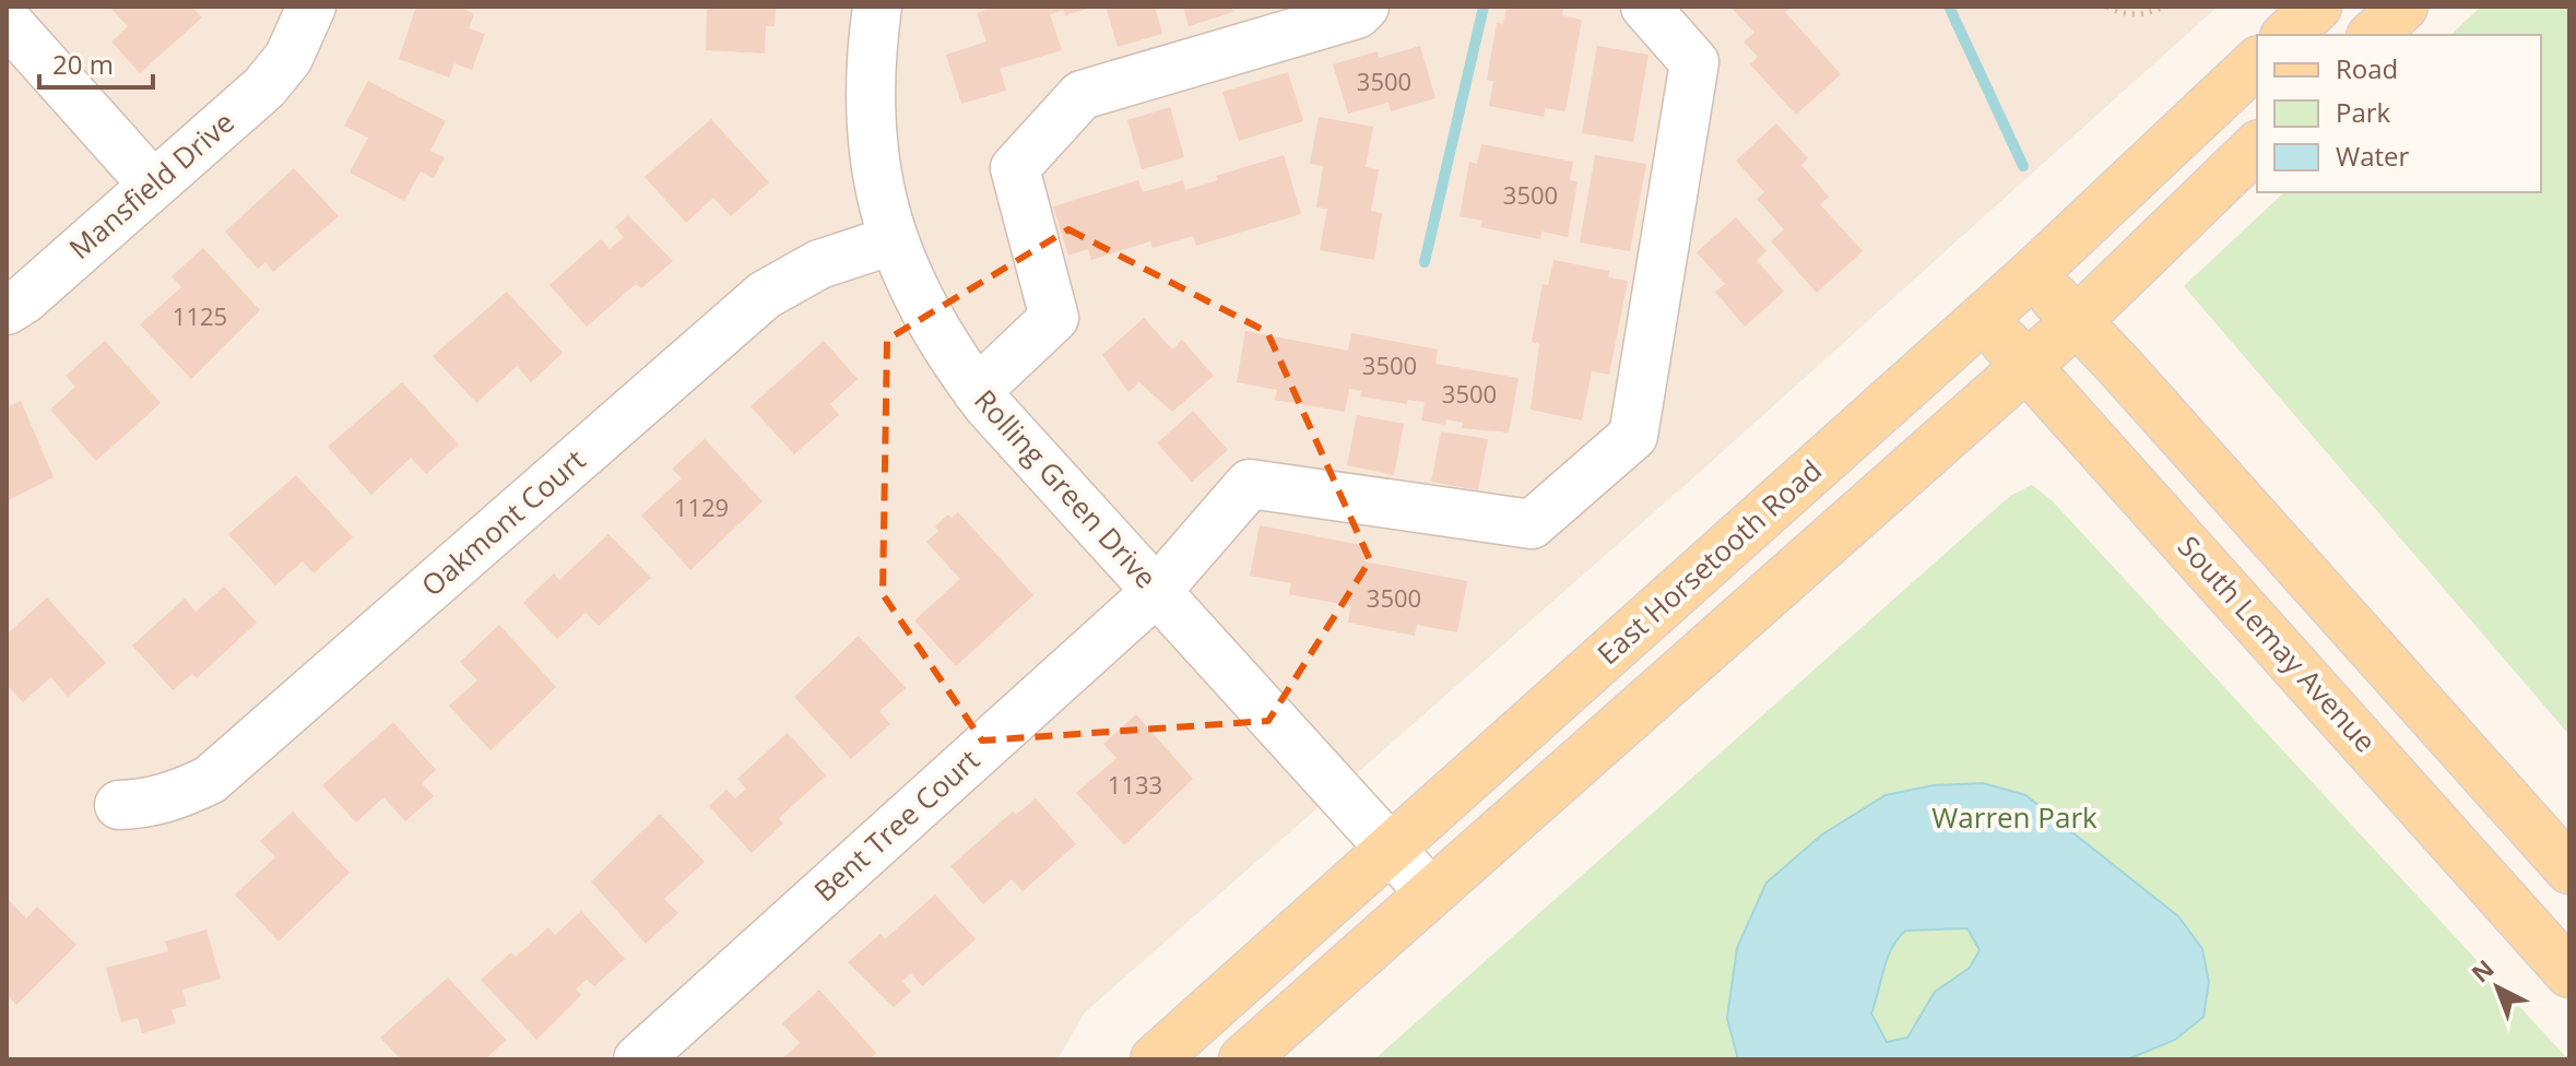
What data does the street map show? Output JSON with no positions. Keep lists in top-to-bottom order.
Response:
{
  "streets": {
    "main road": ["East Horsetooth Road", "South Lemay Avenue"],
    "street": [
      "Mansfield Drive",
      "Rolling Green Drive",
      "Oakmont Court",
      "Bent Tree Court"
    ]
  },
  "crossings": [
    ["Rolling Green Drive", "Oakmont Court"],
    ["Rolling Green Drive", "East Horsetooth Road"],
    ["Rolling Green Drive", "Bent Tree Court"],
    ["East Horsetooth Road", "South Lemay Avenue"]
  ],
  "parks": ["Warren Park"],
  "house_numbers": [
    "3500",
    "3500",
    "1125",
    "3500",
    "3500",
    "1129",
    "3500",
    "1133"
  ],
  "legend": ["Road", "Park", "Water"],
  "scale_bar": "20 m",
  "north": "top left"
}
